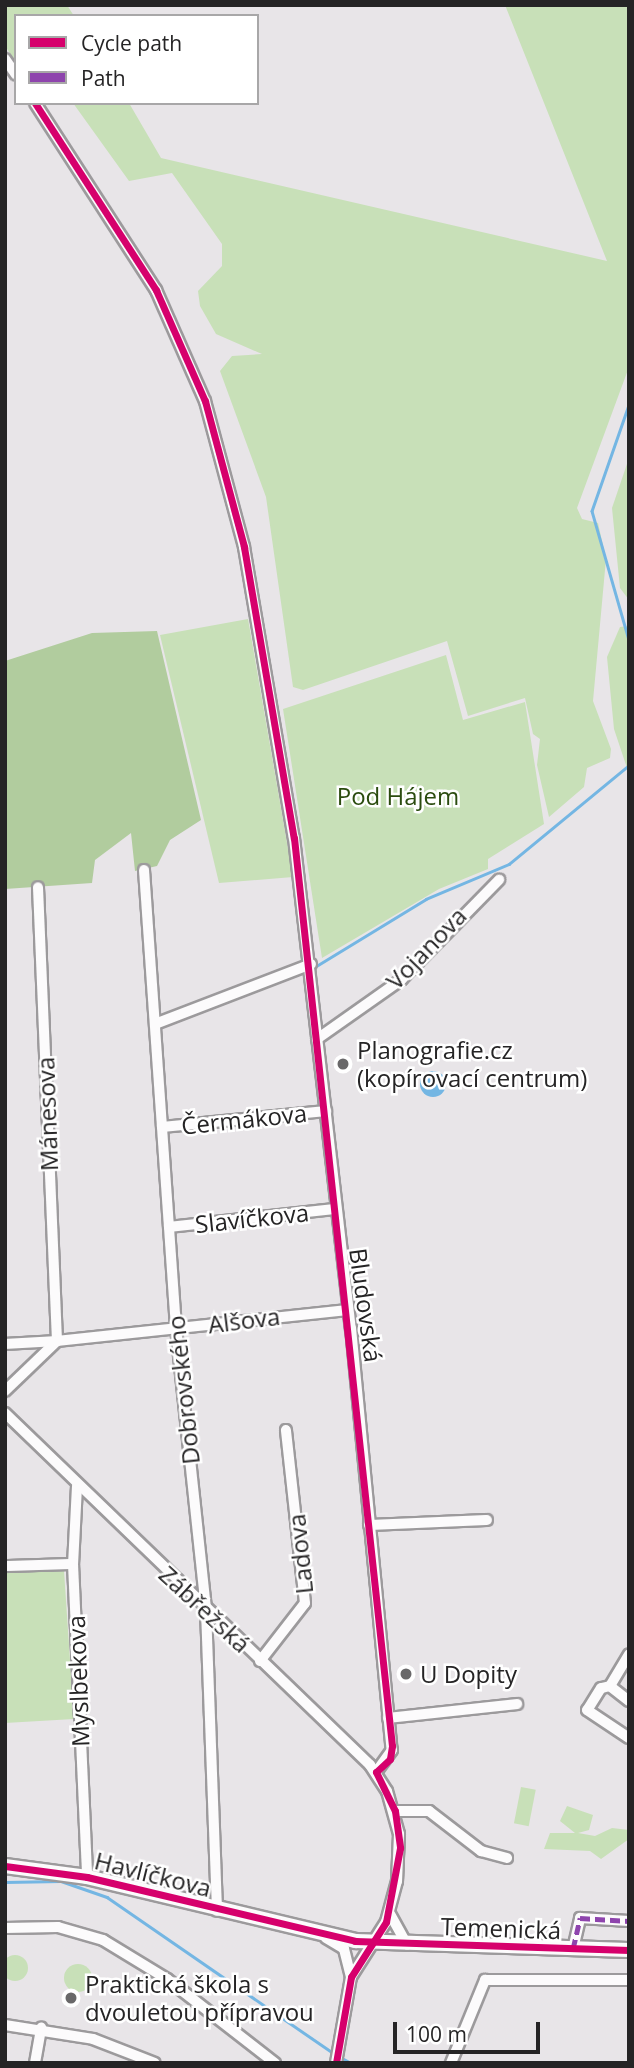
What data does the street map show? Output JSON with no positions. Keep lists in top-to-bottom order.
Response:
{
  "streets": {
    "street": [
      "Vojanova",
      "Mánesova",
      "Čermákova",
      "Slavíčkova",
      "Bludovská",
      "Alšova",
      "Dobrovského",
      "Ladova",
      "Zábřežská",
      "Myslbekova",
      "Havlíčkova",
      "Temenická"
    ]
  },
  "crossings": [
    ["Vojanova", "Bludovská"],
    ["Mánesova", "Alšova"],
    ["Čermákova", "Bludovská"],
    ["Čermákova", "Dobrovského"],
    ["Slavíčkova", "Bludovská"],
    ["Slavíčkova", "Dobrovského"],
    ["Bludovská", "Alšova"],
    ["Bludovská", "Zábřežská"],
    ["Alšova", "Dobrovského"],
    ["Dobrovského", "Zábřežská"],
    ["Dobrovského", "Havlíčkova"],
    ["Ladova", "Zábřežská"],
    ["Zábřežská", "Myslbekova"],
    ["Myslbekova", "Havlíčkova"],
    ["Havlíčkova", "Temenická"]
  ],
  "parks": ["Pod Hájem"],
  "places": ["Planografie.cz (kopírovací centrum)", "U Dopity", "Praktická škola s dvouletou přípravou"],
  "legend": ["Cycle path", "Path"],
  "scale_bar": "100 m"
}
